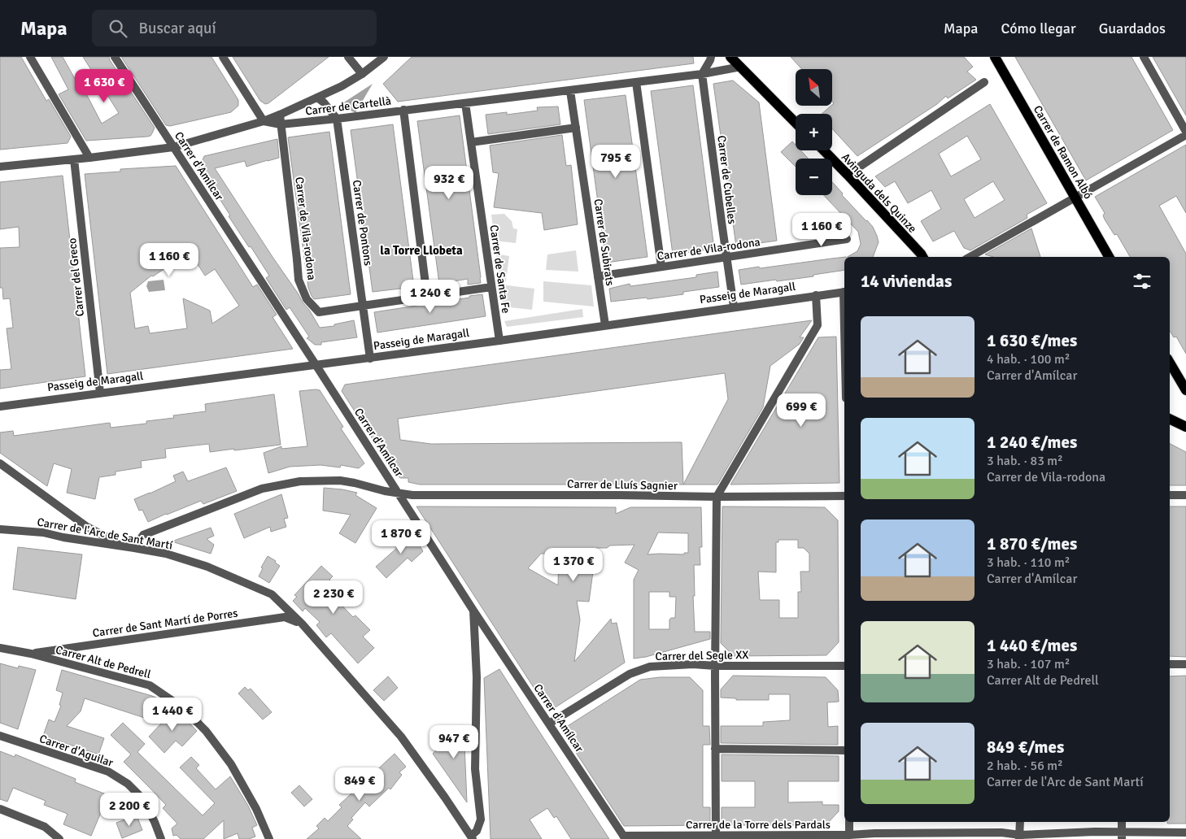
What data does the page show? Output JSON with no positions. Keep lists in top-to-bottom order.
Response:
{
  "streets": {
    "main road": ["Carrer de Ramon Albó", "Avinguda dels Quinze"],
    "street": [
      "Carrer de Cartellà",
      "Carrer d'Amílcar",
      "Carrer de Cubelles",
      "Carrer de Pontons",
      "Carrer de Vila-rodona",
      "Carrer de Subirats",
      "Carrer de Santa Fe",
      "Carrer del Greco",
      "Passeig de Maragall",
      "Carrer de Lluís Sagnier",
      "Carrer de l'Arc de Sant Martí",
      "Carrer de Sant Martí de Porres",
      "Carrer del Segle XX",
      "Carrer Alt de Pedrell",
      "Carrer d'Aguilar",
      "Carrer de la Torre dels Pardals"
    ]
  },
  "crossings": [
    ["Carrer de Cartellà", "Carrer d'Amílcar"],
    ["Carrer de Cartellà", "Carrer de Cubelles"],
    ["Carrer de Cartellà", "Carrer de Pontons"],
    ["Carrer de Cartellà", "Carrer de Vila-rodona"],
    ["Carrer de Cartellà", "Carrer de Subirats"],
    ["Carrer de Cartellà", "Carrer de Santa Fe"],
    ["Carrer de Cartellà", "Carrer del Greco"],
    ["Carrer d'Amílcar", "Passeig de Maragall"],
    ["Carrer d'Amílcar", "Carrer de Lluís Sagnier"],
    ["Carrer d'Amílcar", "Carrer del Segle XX"],
    ["Carrer d'Amílcar", "Carrer de la Torre dels Pardals"],
    ["Carrer de Cubelles", "Carrer de Vila-rodona"],
    ["Carrer de Cubelles", "Passeig de Maragall"],
    ["Carrer de Pontons", "Carrer de Vila-rodona"],
    ["Carrer de Pontons", "Passeig de Maragall"],
    ["Carrer de Vila-rodona", "Carrer de Subirats"],
    ["Carrer de Vila-rodona", "Carrer de Santa Fe"],
    ["Carrer de Subirats", "Passeig de Maragall"],
    ["Carrer de Santa Fe", "Passeig de Maragall"],
    ["Carrer del Greco", "Passeig de Maragall"],
    ["Carrer de Lluís Sagnier", "Carrer de l'Arc de Sant Martí"],
    ["Carrer de l'Arc de Sant Martí", "Carrer de Sant Martí de Porres"],
    ["Carrer de Sant Martí de Porres", "Carrer Alt de Pedrell"]
  ],
  "districts": ["la Torre Llobeta"],
  "north": "top left",
  "page": {
    "header": "Mapa",
    "search": "Buscar aquí",
    "nav": ["Mapa", "Cómo llegar", "Guardados"],
    "map_buttons": ["+", "−"],
    "price": [
      "1 630 €",
      "795 €",
      "932 €",
      "1 160 €",
      "1 160 €",
      "1 240 €",
      "699 €",
      "1 870 €",
      "1 370 €",
      "2 230 €",
      "1 440 €",
      "947 €",
      "849 €",
      "2 200 €"
    ],
    "heading": "14 viviendas",
    "list": [
      {
        "name": "1 630 €/mes",
        "note": "4 hab. · 100 m² · Carrer d'Amílcar"
      },
      {
        "name": "1 240 €/mes",
        "note": "3 hab. · 83 m² · Carrer de Vila-rodona"
      },
      {
        "name": "1 870 €/mes",
        "note": "3 hab. · 110 m² · Carrer d'Amílcar"
      },
      {
        "name": "1 440 €/mes",
        "note": "3 hab. · 107 m² · Carrer Alt de Pedrell"
      },
      {
        "name": "849 €/mes",
        "note": "2 hab. · 56 m² · Carrer de l'Arc de Sant Martí"
      }
    ]
  }
}
